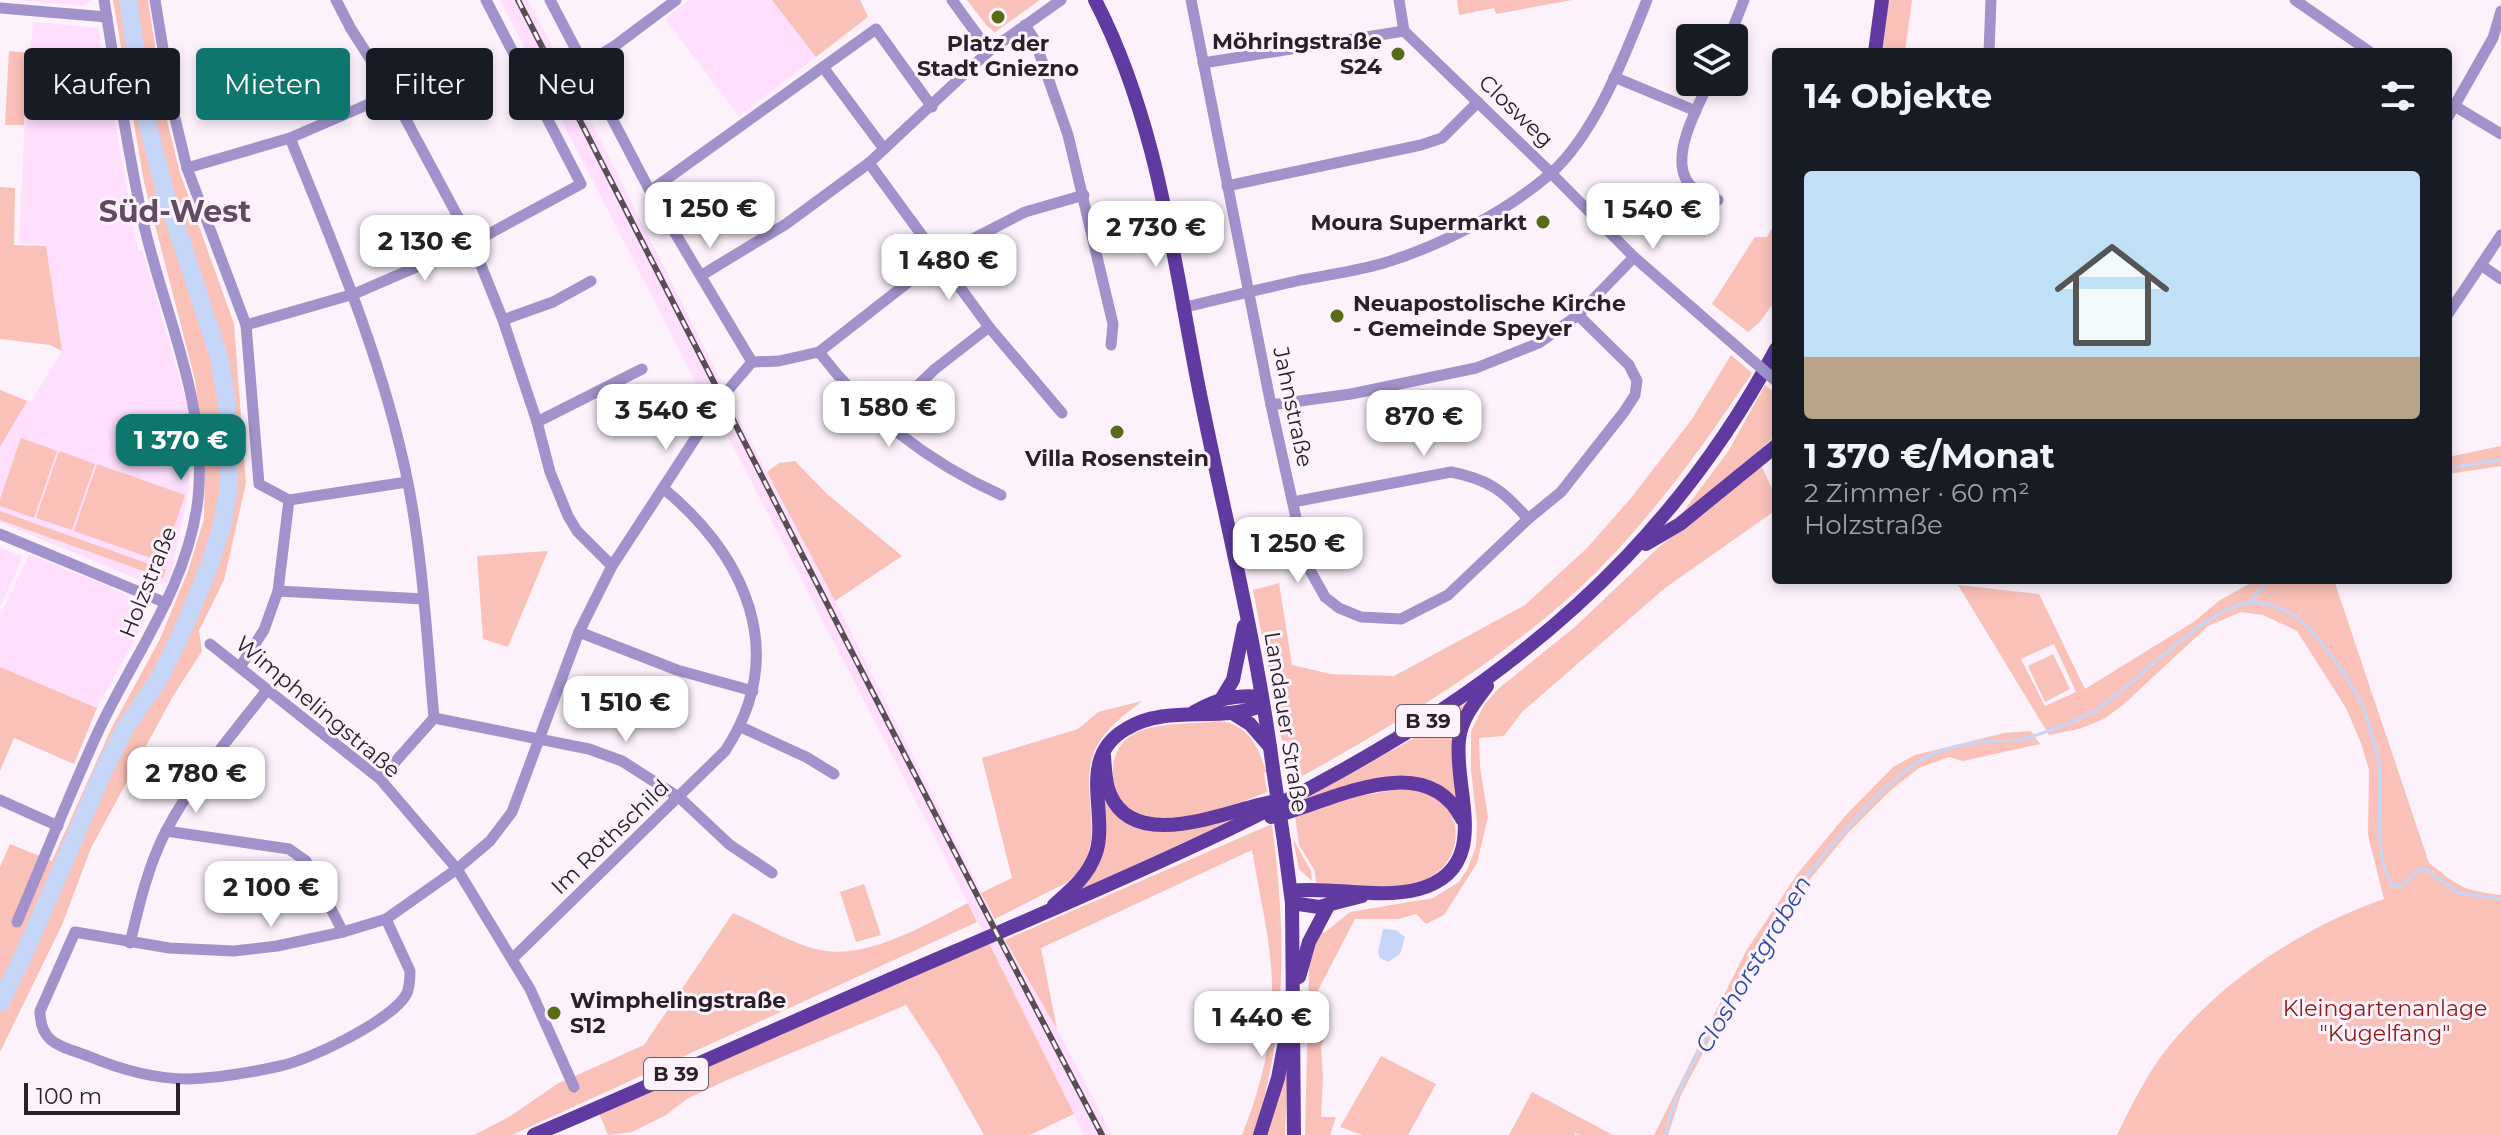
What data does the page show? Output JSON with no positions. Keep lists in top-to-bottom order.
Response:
{
  "streets": {
    "main road": ["B 39", "Landauer Straße"],
    "street": [
      "Closweg",
      "Jahnstraße",
      "Holzstraße",
      "Wimphelingstraße",
      "Im Rothschild"
    ]
  },
  "crossings": [
    ["Wimphelingstraße", "Im Rothschild"]
  ],
  "districts": ["Süd-West"],
  "water": ["Closhorstgraben"],
  "parks": ["Kleingartenanlage \"Kugelfang\""],
  "places": [
    "Platz der Stadt Gniezno",
    "Möhringstraße S24",
    "Moura Supermarkt",
    "Neuapostolische Kirche - Gemeinde Speyer",
    "Villa Rosenstein",
    "Wimphelingstraße S12"
  ],
  "scale_bar": "100 m",
  "page": {
    "chip": [
      "Kaufen",
      "Mieten",
      "Filter",
      "Neu"
    ],
    "heading": "14 Objekte",
    "list": [
      {
        "name": "1 370 €/Monat",
        "note": "2 Zimmer · 60 m² · Holzstraße"
      }
    ],
    "price": [
      "1 250 €",
      "1 540 €",
      "2 730 €",
      "2 130 €",
      "1 480 €",
      "1 580 €",
      "3 540 €",
      "870 €",
      "1 370 €",
      "1 250 €",
      "1 510 €",
      "2 780 €",
      "2 100 €",
      "1 440 €"
    ],
    "scale": "100 m"
  }
}
